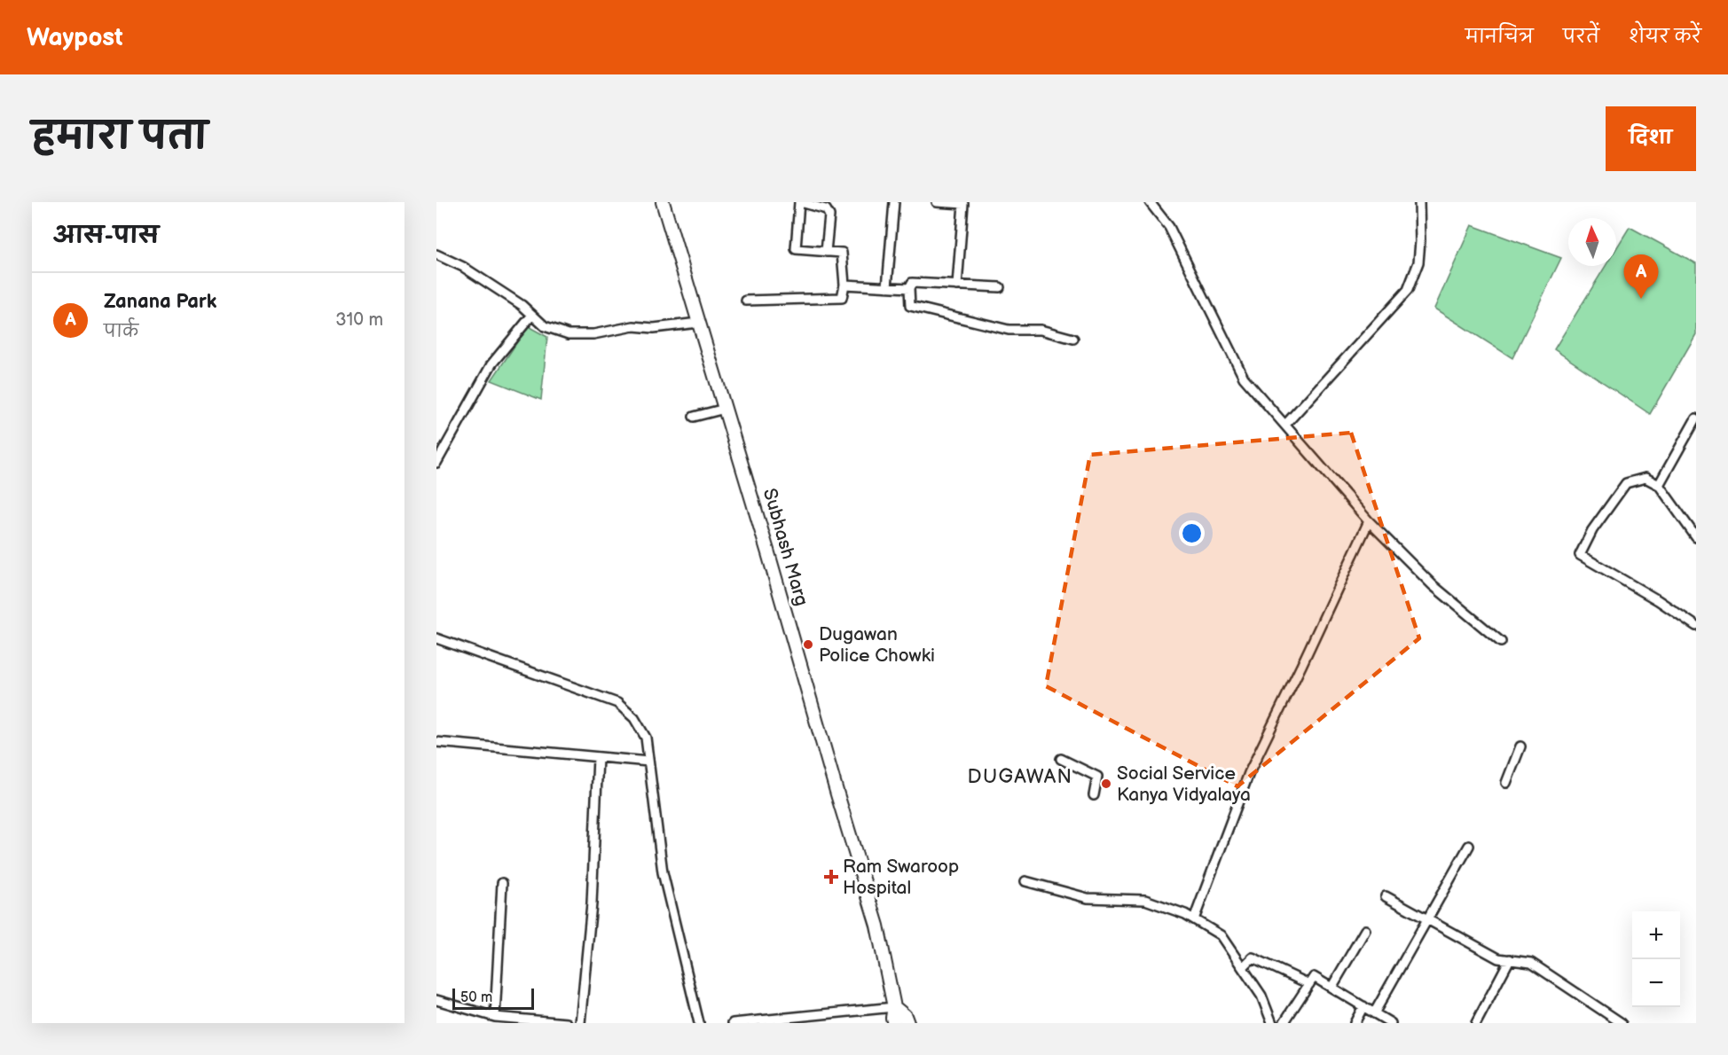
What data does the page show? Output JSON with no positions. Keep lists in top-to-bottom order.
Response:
{
  "streets": {
    "main road": ["Subhash Marg"]
  },
  "districts": ["DUGAWAN"],
  "places": {
    "other": ["Dugawan Police Chowki", "Social Service Kanya Vidyalaya"],
    "health": ["Ram Swaroop Hospital"]
  },
  "scale_bar": "50 m",
  "north": "top",
  "page": {
    "header": "Waypost",
    "nav": ["मानचित्र", "परतें", "शेयर करें"],
    "title": "हमारा पता",
    "buttons": "दिशा",
    "heading": "आस-पास",
    "pins": "A",
    "list": [
      {
        "mark": "A",
        "name": "Zanana Park",
        "note": "पार्क",
        "value": "310 m"
      }
    ],
    "map_buttons": ["+", "−"],
    "scale": "50 m"
  }
}
